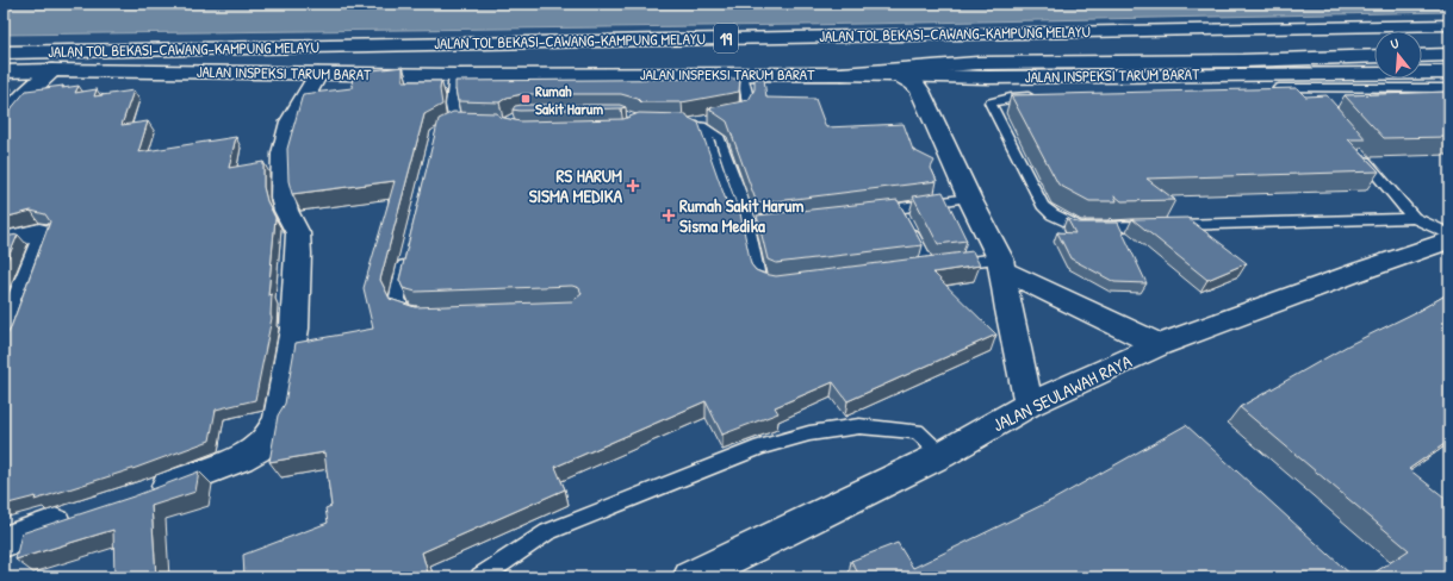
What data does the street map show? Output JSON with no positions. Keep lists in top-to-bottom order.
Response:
{
  "streets": {
    "main road": [
      "JALAN TOL BEKASI–CAWANG–KAMPUNG MELAYU",
      "19",
      "JALAN INSPEKSI TARUM BARAT",
      "JALAN SEULAWAH RAYA"
    ]
  },
  "places": {
    "transit": ["Rumah Sakit Harum"],
    "health": ["RS HARUM SISMA MEDIKA", "Rumah Sakit Harum Sisma Medika"]
  },
  "north": "top"
}
